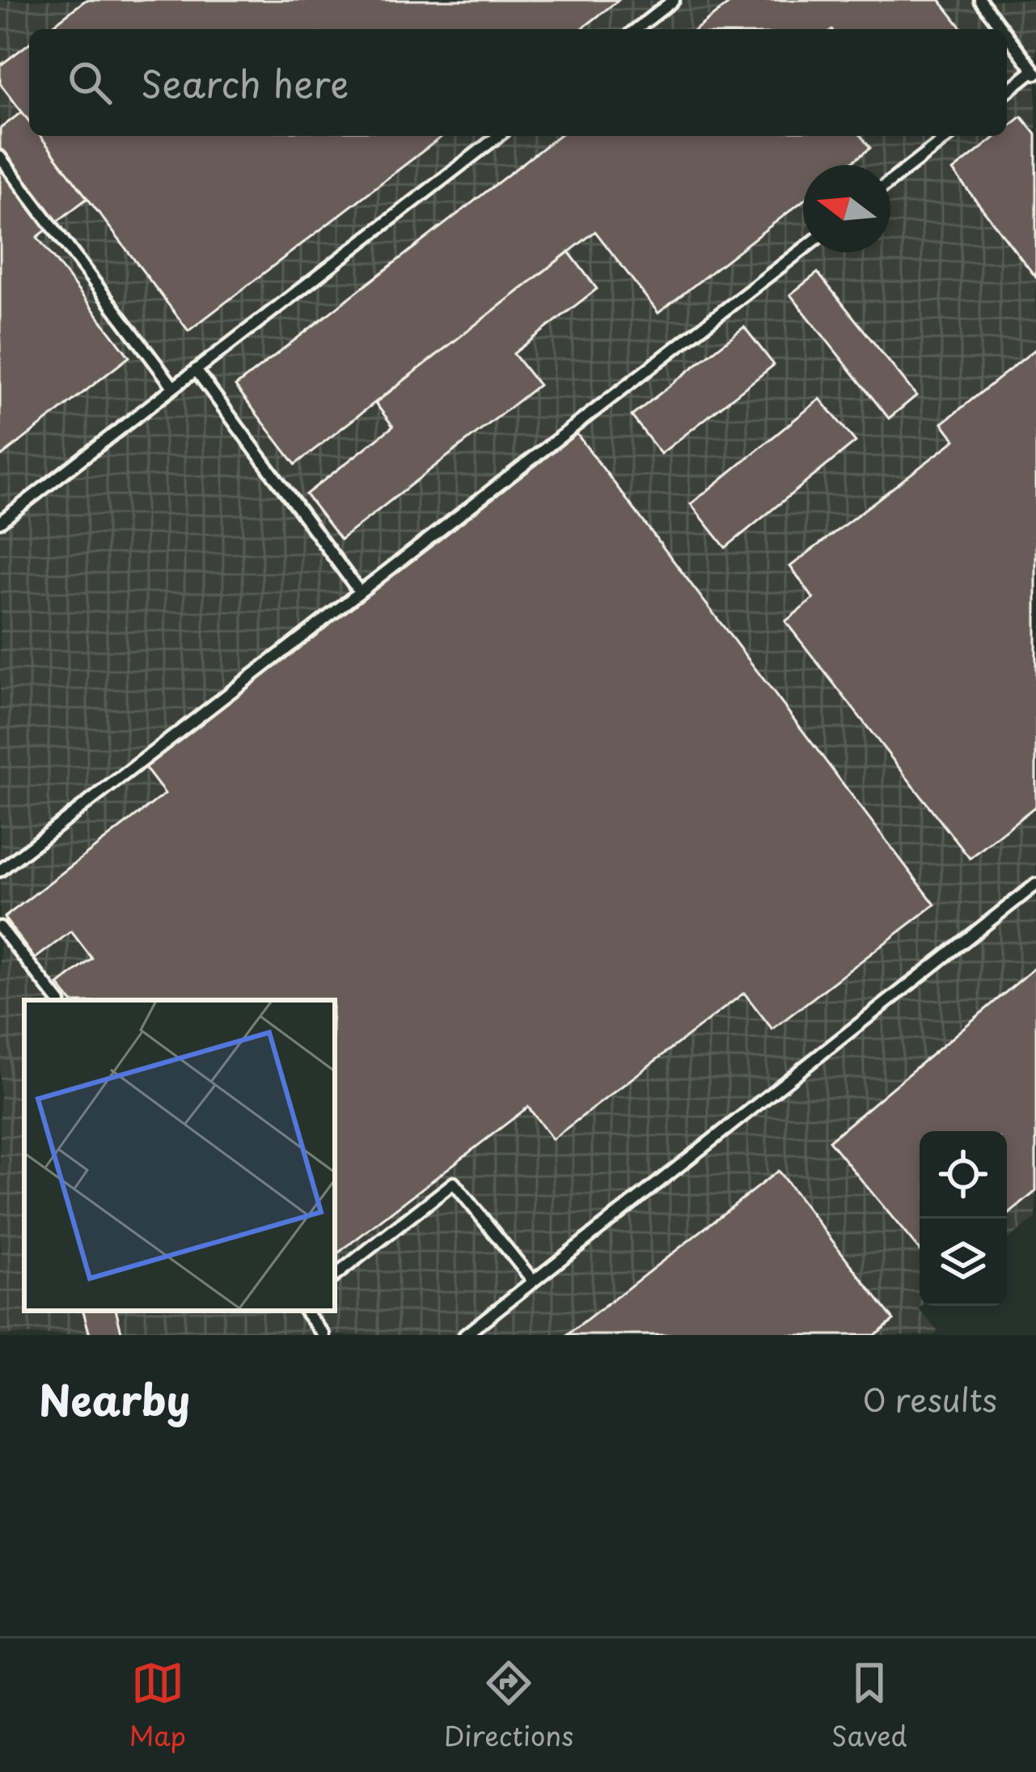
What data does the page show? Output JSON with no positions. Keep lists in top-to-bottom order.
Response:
{
  "north": "left",
  "page": {
    "search": "Search here",
    "heading": ["Nearby", "0 results"],
    "nav": ["Map", "Directions", "Saved"]
  }
}
